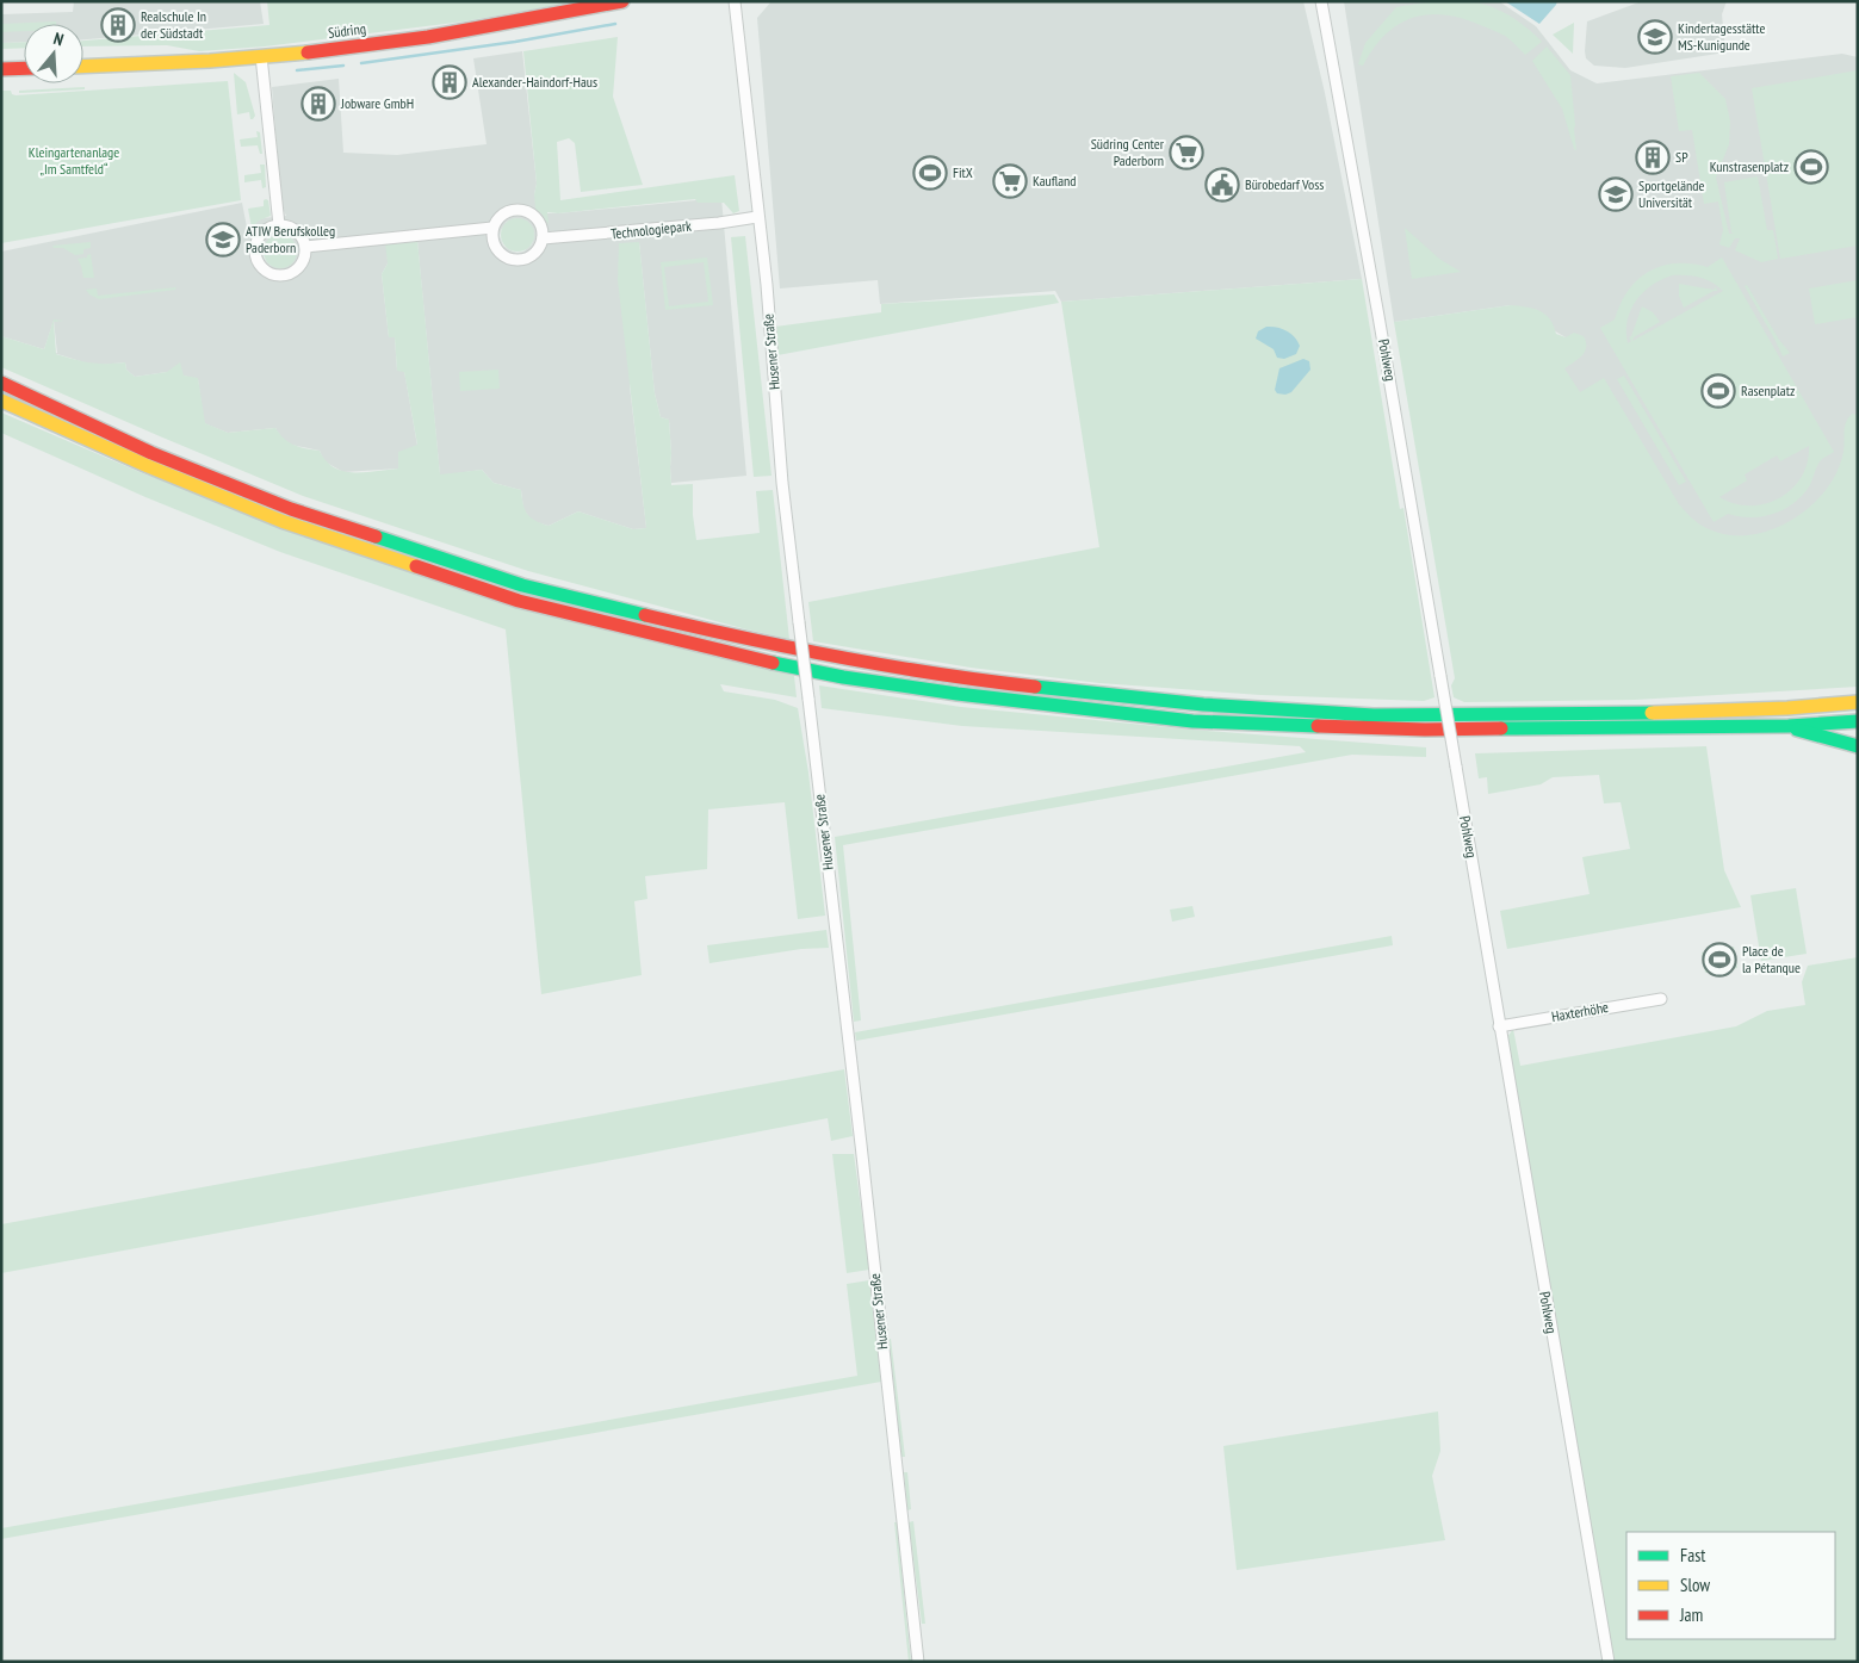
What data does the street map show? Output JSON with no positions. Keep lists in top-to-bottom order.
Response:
{
  "streets": {
    "main road": ["Südring"],
    "street": [
      "Technologiepark",
      "Husener Straße",
      "Pohlweg",
      "Haxterhöhe"
    ]
  },
  "crossings": [
    ["Technologiepark", "Husener Straße"],
    ["Pohlweg", "Haxterhöhe"]
  ],
  "parks": ["Kleingartenanlage „Im Samtfeld“"],
  "places": {
    "building": [
      "Realschule In der Südstadt",
      "Alexander-Haindorf-Haus",
      "Jobware GmbH",
      "SP"
    ],
    "school or university": ["Kindertagesstätte MS-Kunigunde", "Sportgelände Universität", "ATIW Berufskolleg Paderborn"],
    "supermarket": ["Südring Center Paderborn", "Kaufland"],
    "sports": [
      "Kunstrasenplatz",
      "FitX",
      "Rasenplatz",
      "Place de la Pétanque"
    ],
    "public building": ["Bürobedarf Voss"]
  },
  "legend": ["Fast", "Slow", "Jam"],
  "north": "top"
}
